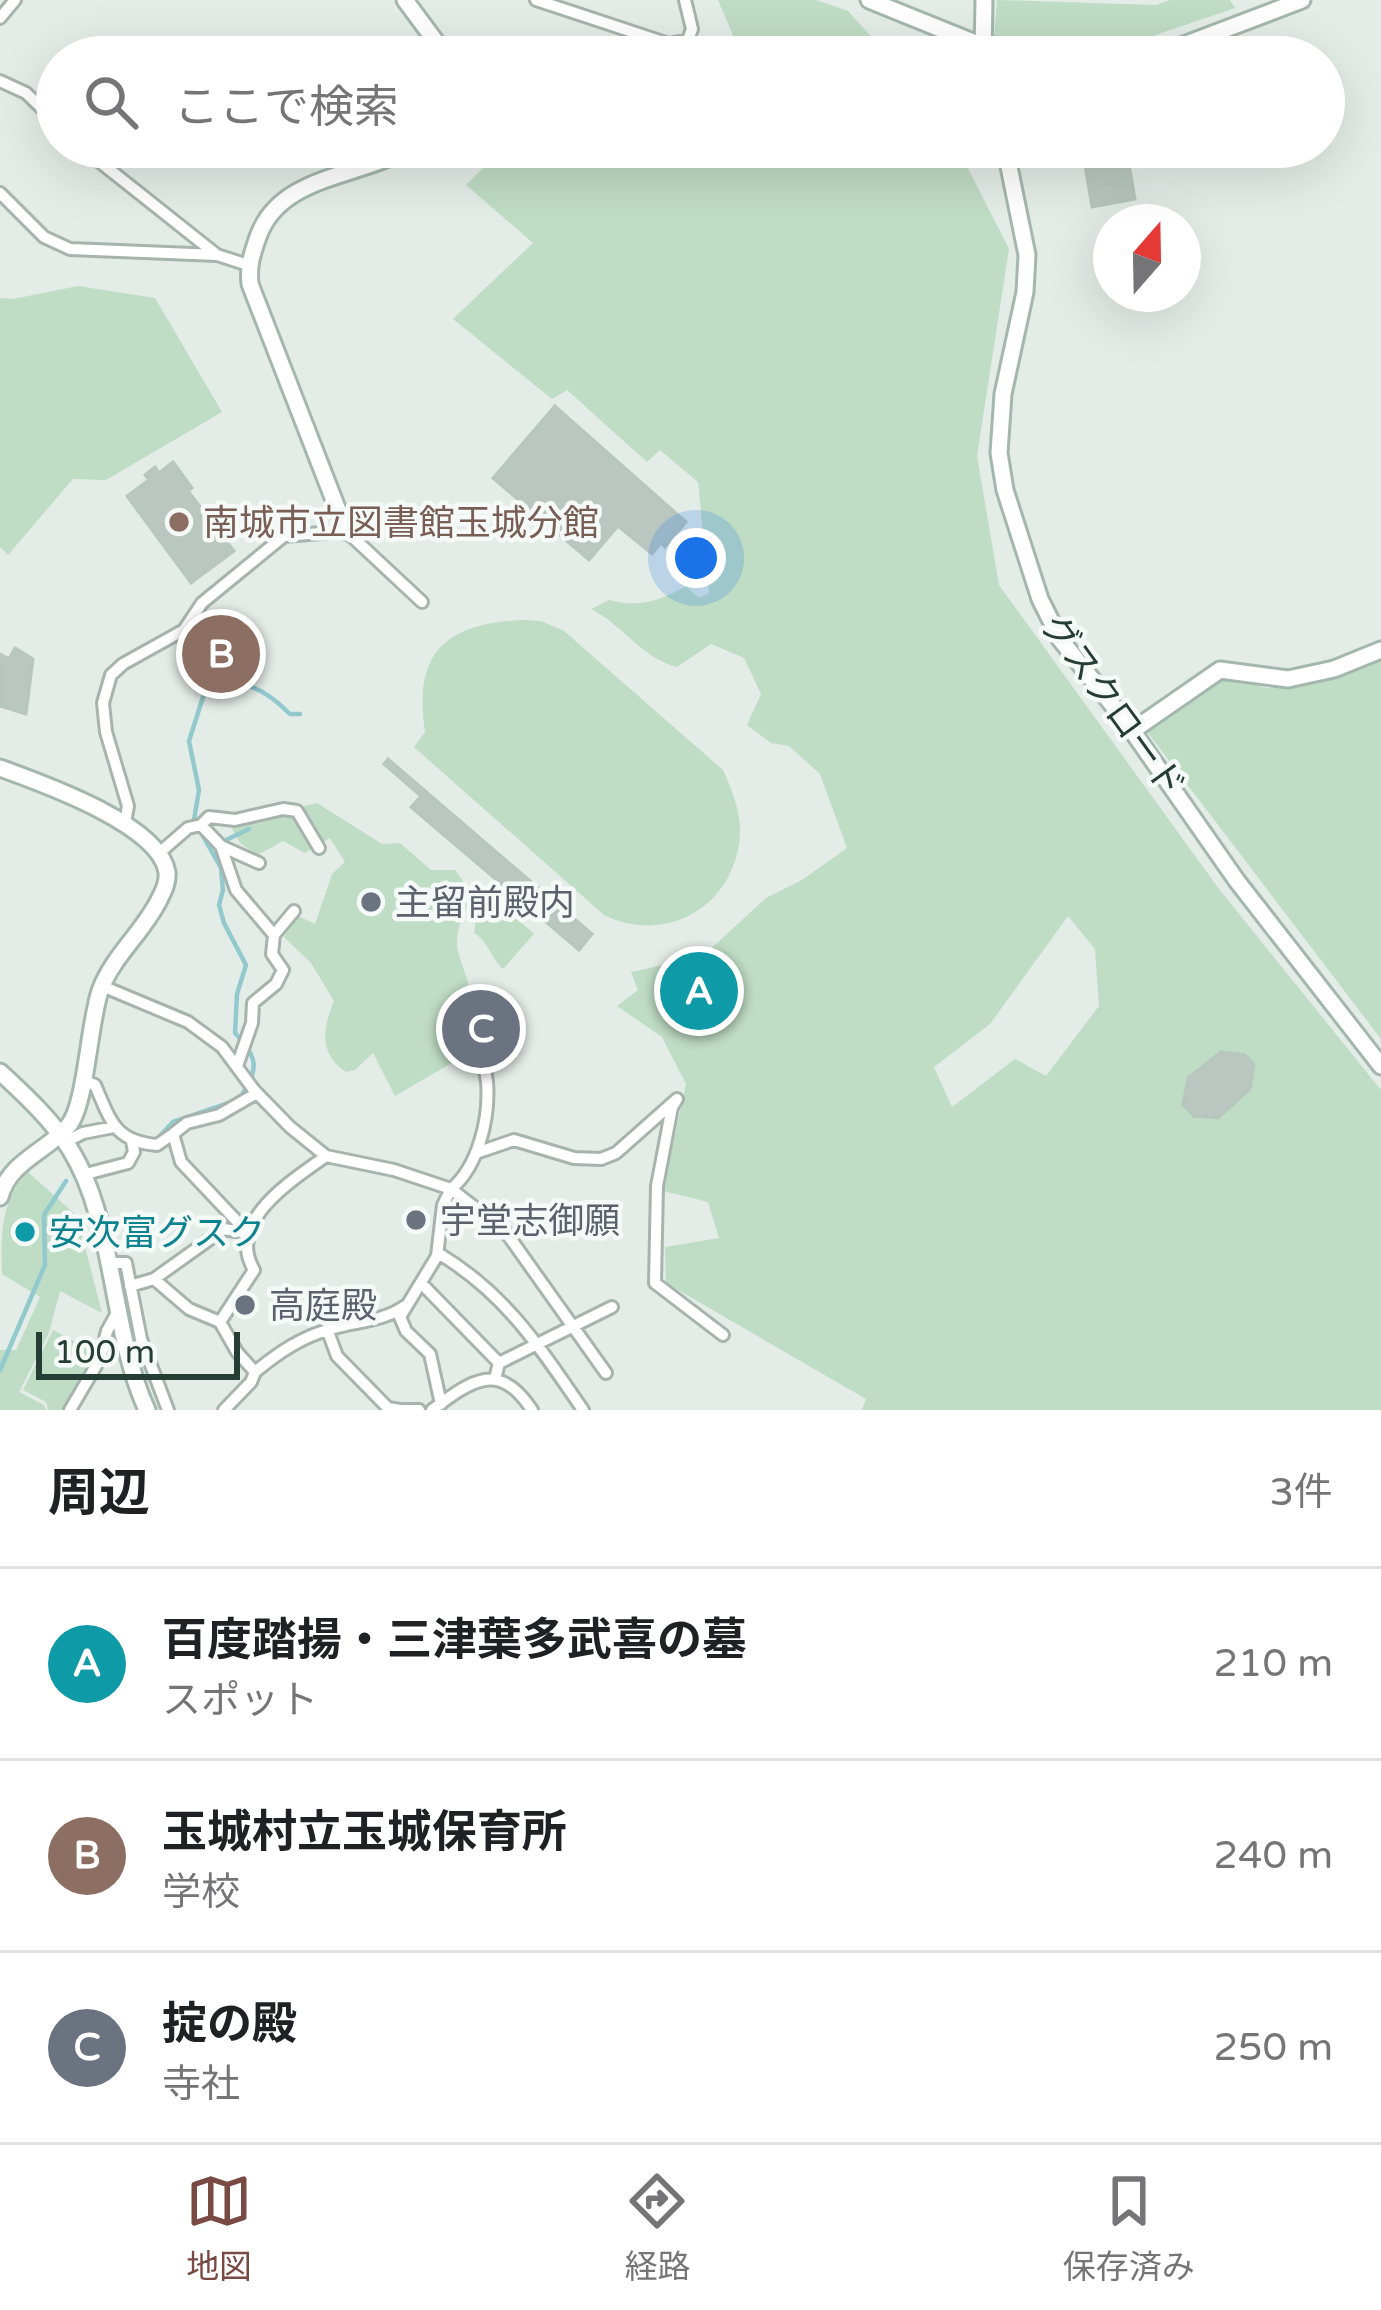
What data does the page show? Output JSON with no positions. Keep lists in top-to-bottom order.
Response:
{
  "streets": {
    "street": ["グスクロード"]
  },
  "places": [
    "南城市立図書館玉城分館",
    "主留前殿内",
    "宇堂志御願",
    "安次富グスク",
    "高庭殿"
  ],
  "scale_bar": "100 m",
  "north": "top",
  "page": {
    "search": "ここで検索",
    "pins": ["B", "A", "C"],
    "scale": "100 m",
    "heading": ["周辺", "3件"],
    "list": [
      {
        "mark": "A",
        "name": "百度踏揚・三津葉多武喜の墓",
        "note": "スポット",
        "value": "210 m"
      },
      {
        "mark": "B",
        "name": "玉城村立玉城保育所",
        "note": "学校",
        "value": "240 m"
      },
      {
        "mark": "C",
        "name": "掟の殿",
        "note": "寺社",
        "value": "250 m"
      }
    ],
    "nav": ["地図", "経路", "保存済み"]
  }
}
